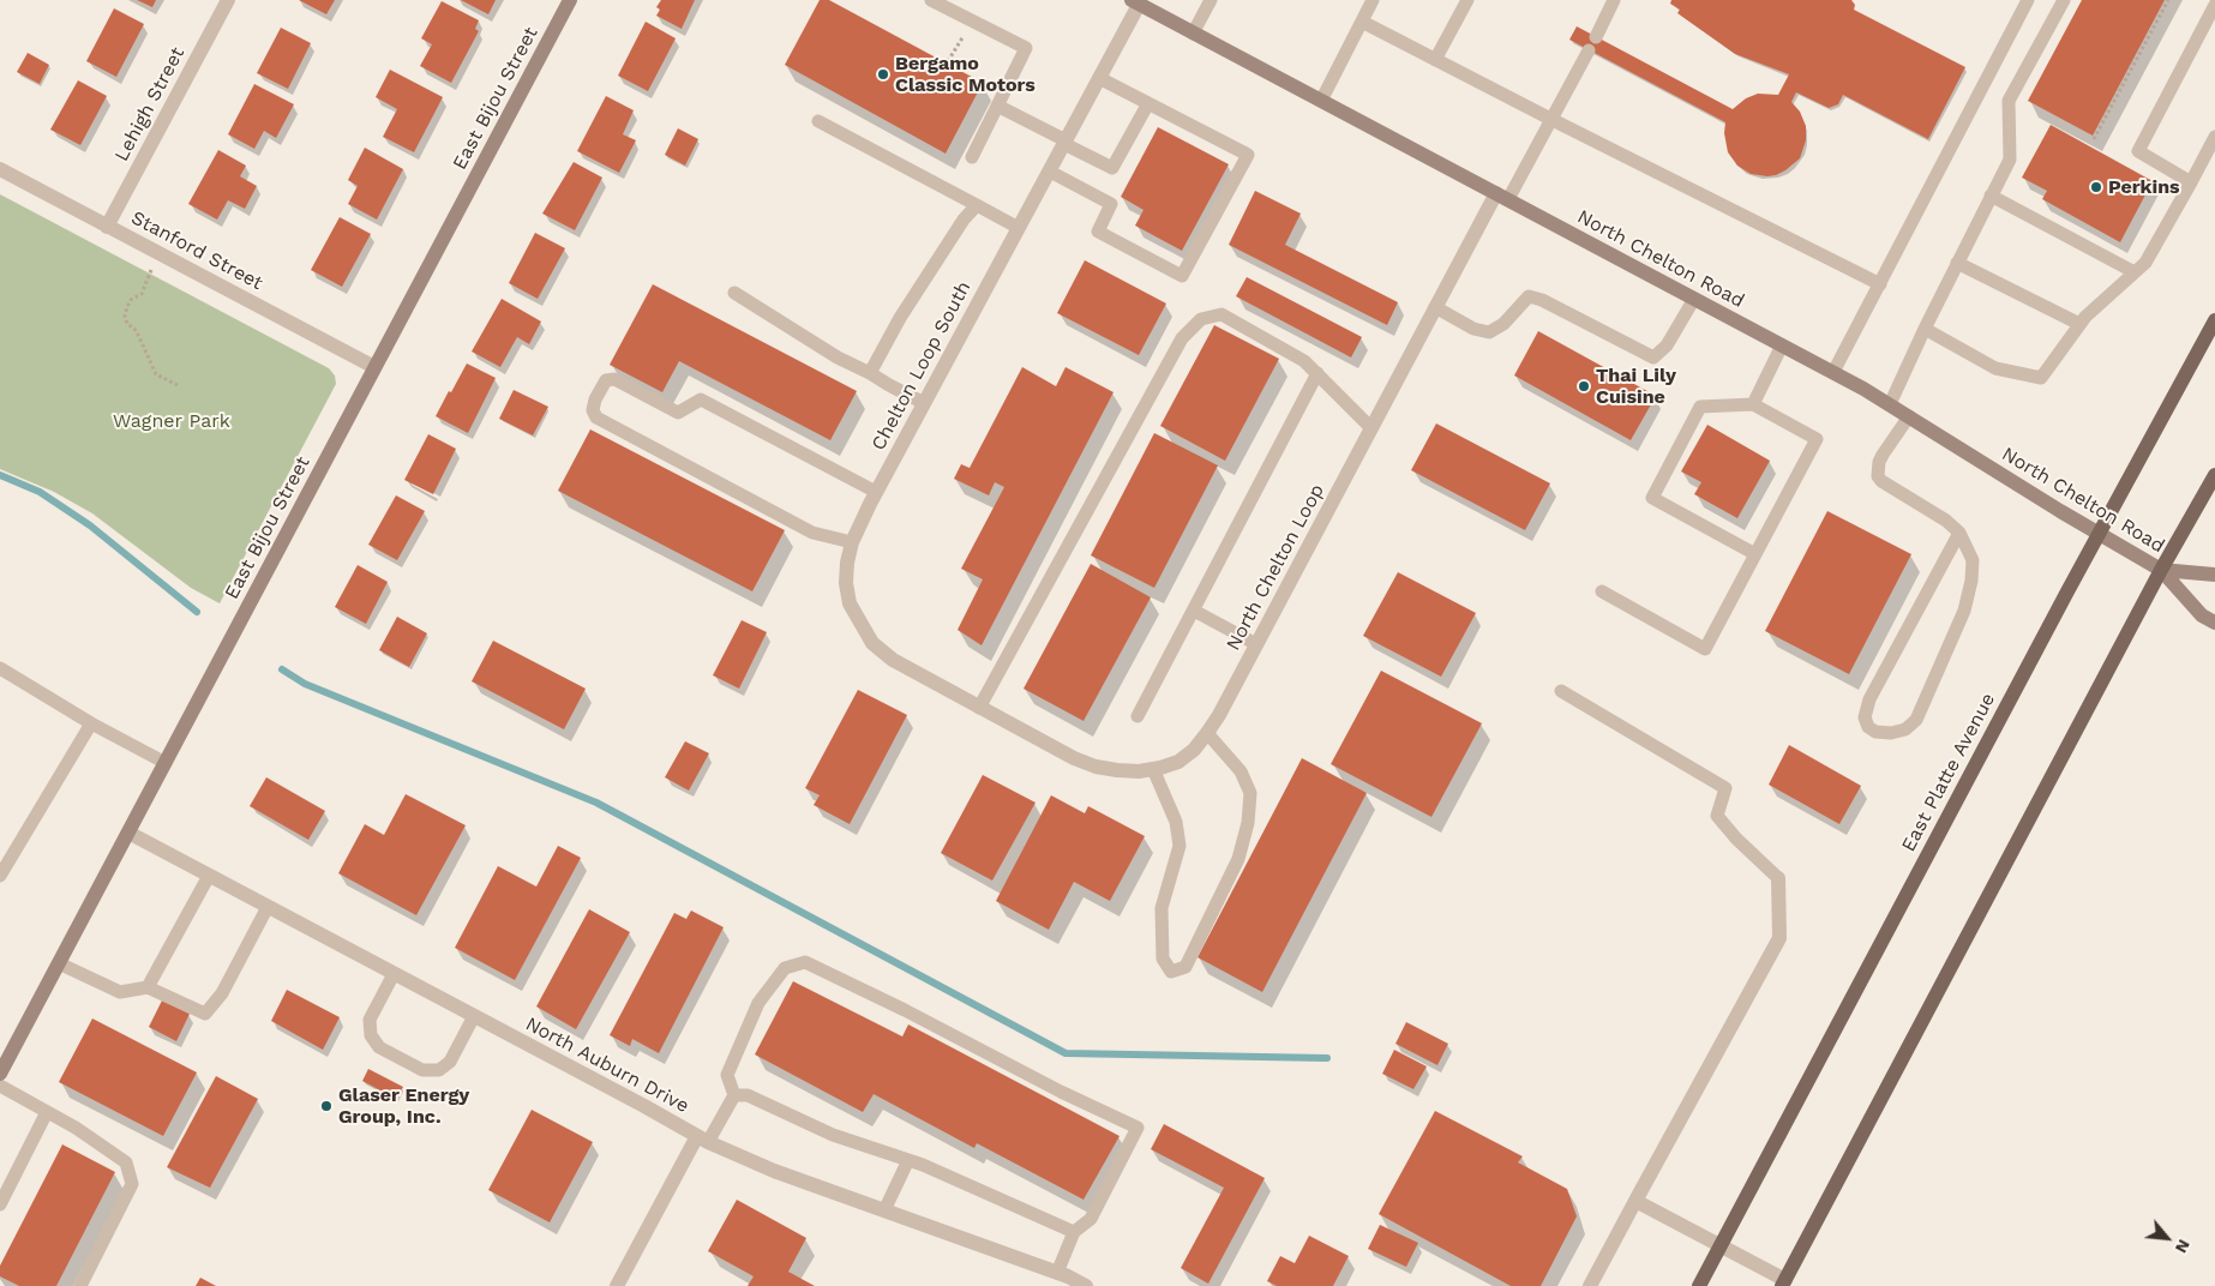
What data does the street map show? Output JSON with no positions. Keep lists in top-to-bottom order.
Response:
{
  "streets": {
    "main road": ["East Bijou Street", "North Chelton Road", "East Platte Avenue"],
    "street": [
      "Lehigh Street",
      "Stanford Street",
      "Chelton Loop South",
      "North Chelton Loop",
      "North Auburn Drive"
    ]
  },
  "crossings": [
    ["East Bijou Street", "Stanford Street"],
    ["East Bijou Street", "North Auburn Drive"],
    ["Lehigh Street", "Stanford Street"],
    ["North Chelton Road", "Chelton Loop South"],
    ["North Chelton Road", "North Chelton Loop"],
    ["North Chelton Road", "East Platte Avenue"],
    ["Chelton Loop South", "North Chelton Loop"]
  ],
  "parks": ["Wagner Park"],
  "places": [
    "Bergamo Classic Motors",
    "Perkins",
    "Thai Lily Cuisine",
    "Glaser Energy Group, Inc."
  ],
  "north": "bottom right"
}
